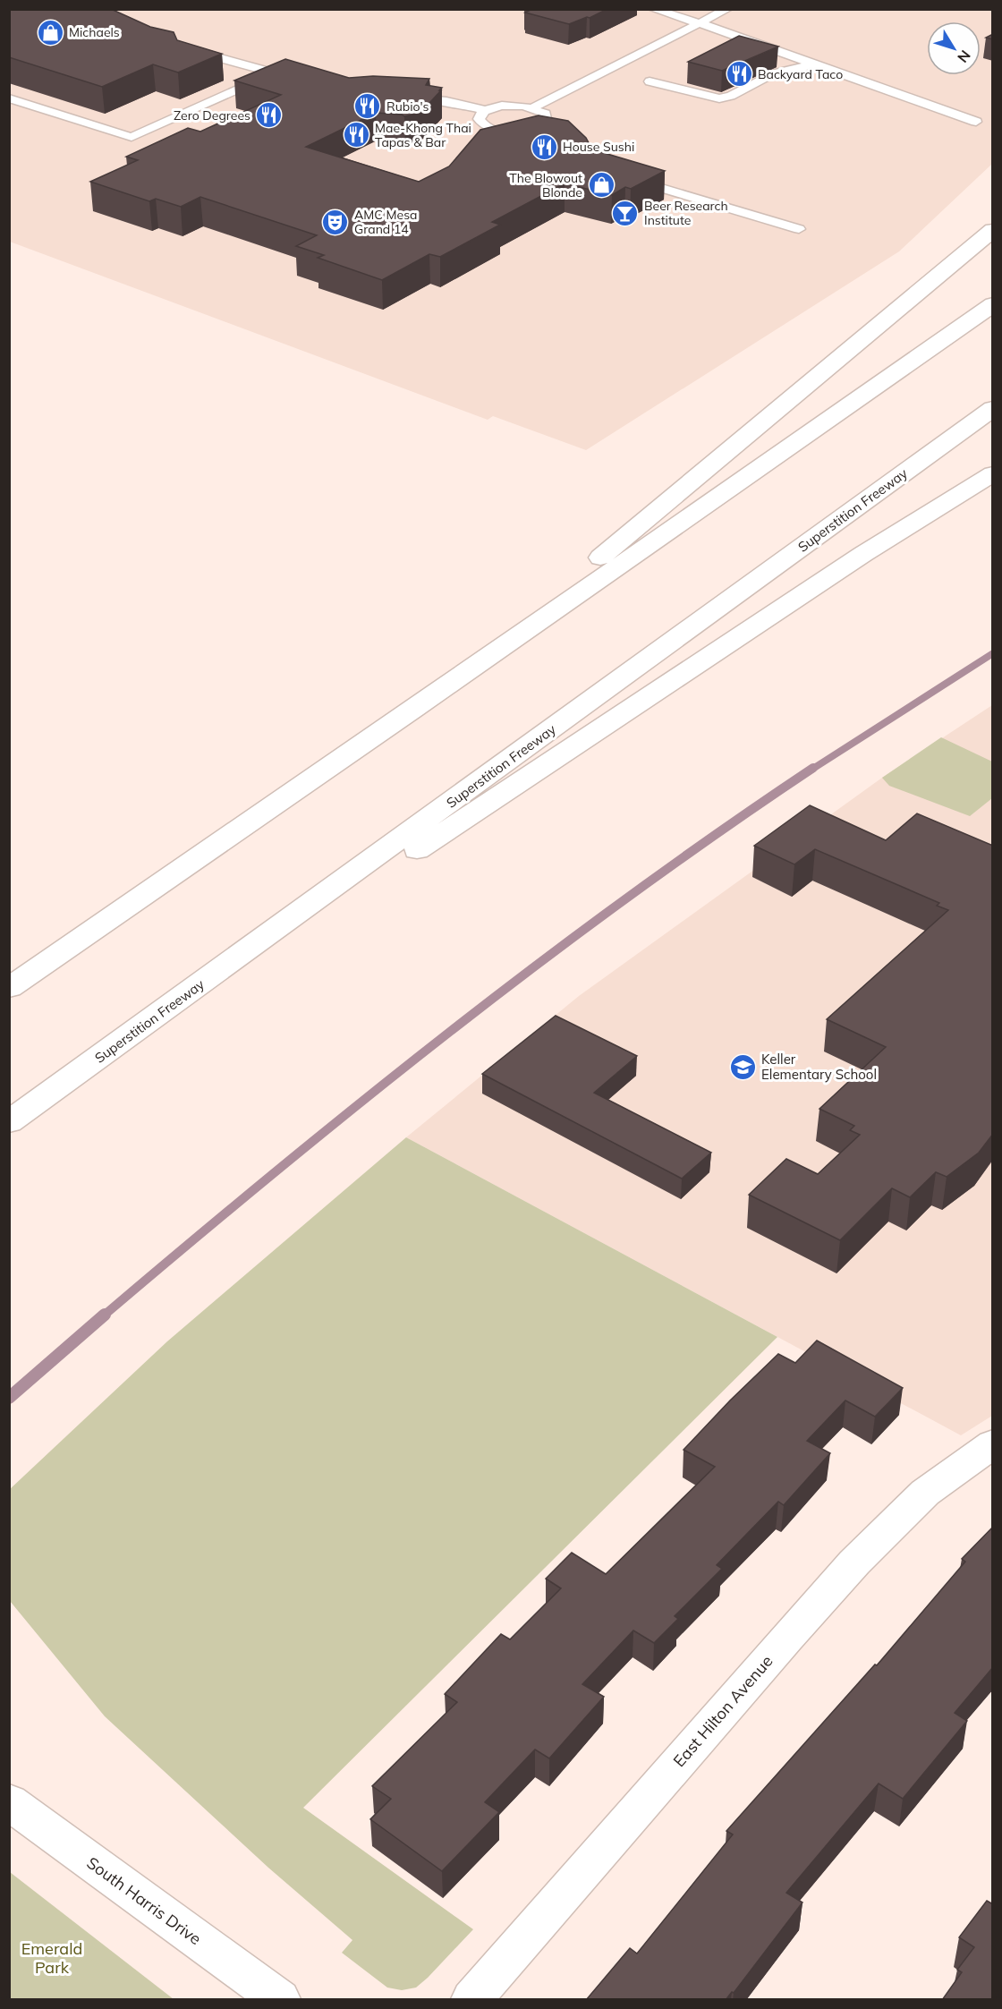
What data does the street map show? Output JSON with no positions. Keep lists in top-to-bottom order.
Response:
{
  "streets": {
    "main road": ["Superstition Freeway", "East Hilton Avenue", "South Harris Drive"]
  },
  "parks": ["Emerald Park"],
  "places": {
    "shop": ["Michaels", "The Blowout Blonde"],
    "restaurant": [
      "Backyard Taco",
      "Rubio's",
      "Zero Degrees",
      "Mae-Khong Thai Tapas & Bar",
      "House Sushi"
    ],
    "bar": ["Beer Research Institute"],
    "theatre": ["AMC Mesa Grand 14"],
    "school or university": ["Keller Elementary School"]
  },
  "north": "bottom right"
}
